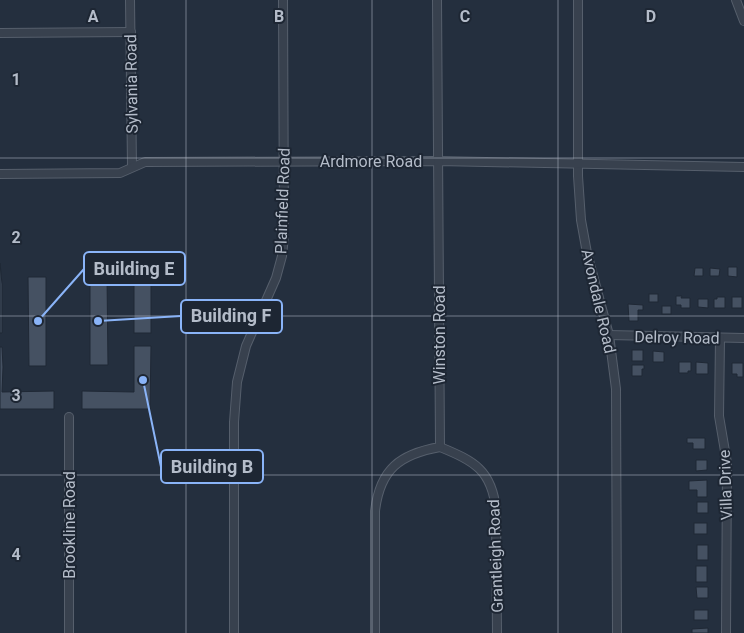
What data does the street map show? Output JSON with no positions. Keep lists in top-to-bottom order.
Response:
{
  "streets": {
    "street": [
      "Sylvania Road",
      "Ardmore Road",
      "Plainfield Road",
      "Avondale Road",
      "Winston Road",
      "Delroy Road",
      "Villa Drive",
      "Brookline Road",
      "Grantleigh Road"
    ]
  },
  "crossings": [
    ["Sylvania Road", "Ardmore Road"],
    ["Ardmore Road", "Plainfield Road"],
    ["Ardmore Road", "Avondale Road"],
    ["Ardmore Road", "Winston Road"],
    ["Avondale Road", "Delroy Road"],
    ["Winston Road", "Grantleigh Road"],
    ["Delroy Road", "Villa Drive"]
  ],
  "places": ["Building E", "Building F", "Building B"],
  "grid": {
    "columns": [
      "A",
      "B",
      "C",
      "D"
    ],
    "rows": [
      "1",
      "2",
      "3",
      "4"
    ]
  }
}
